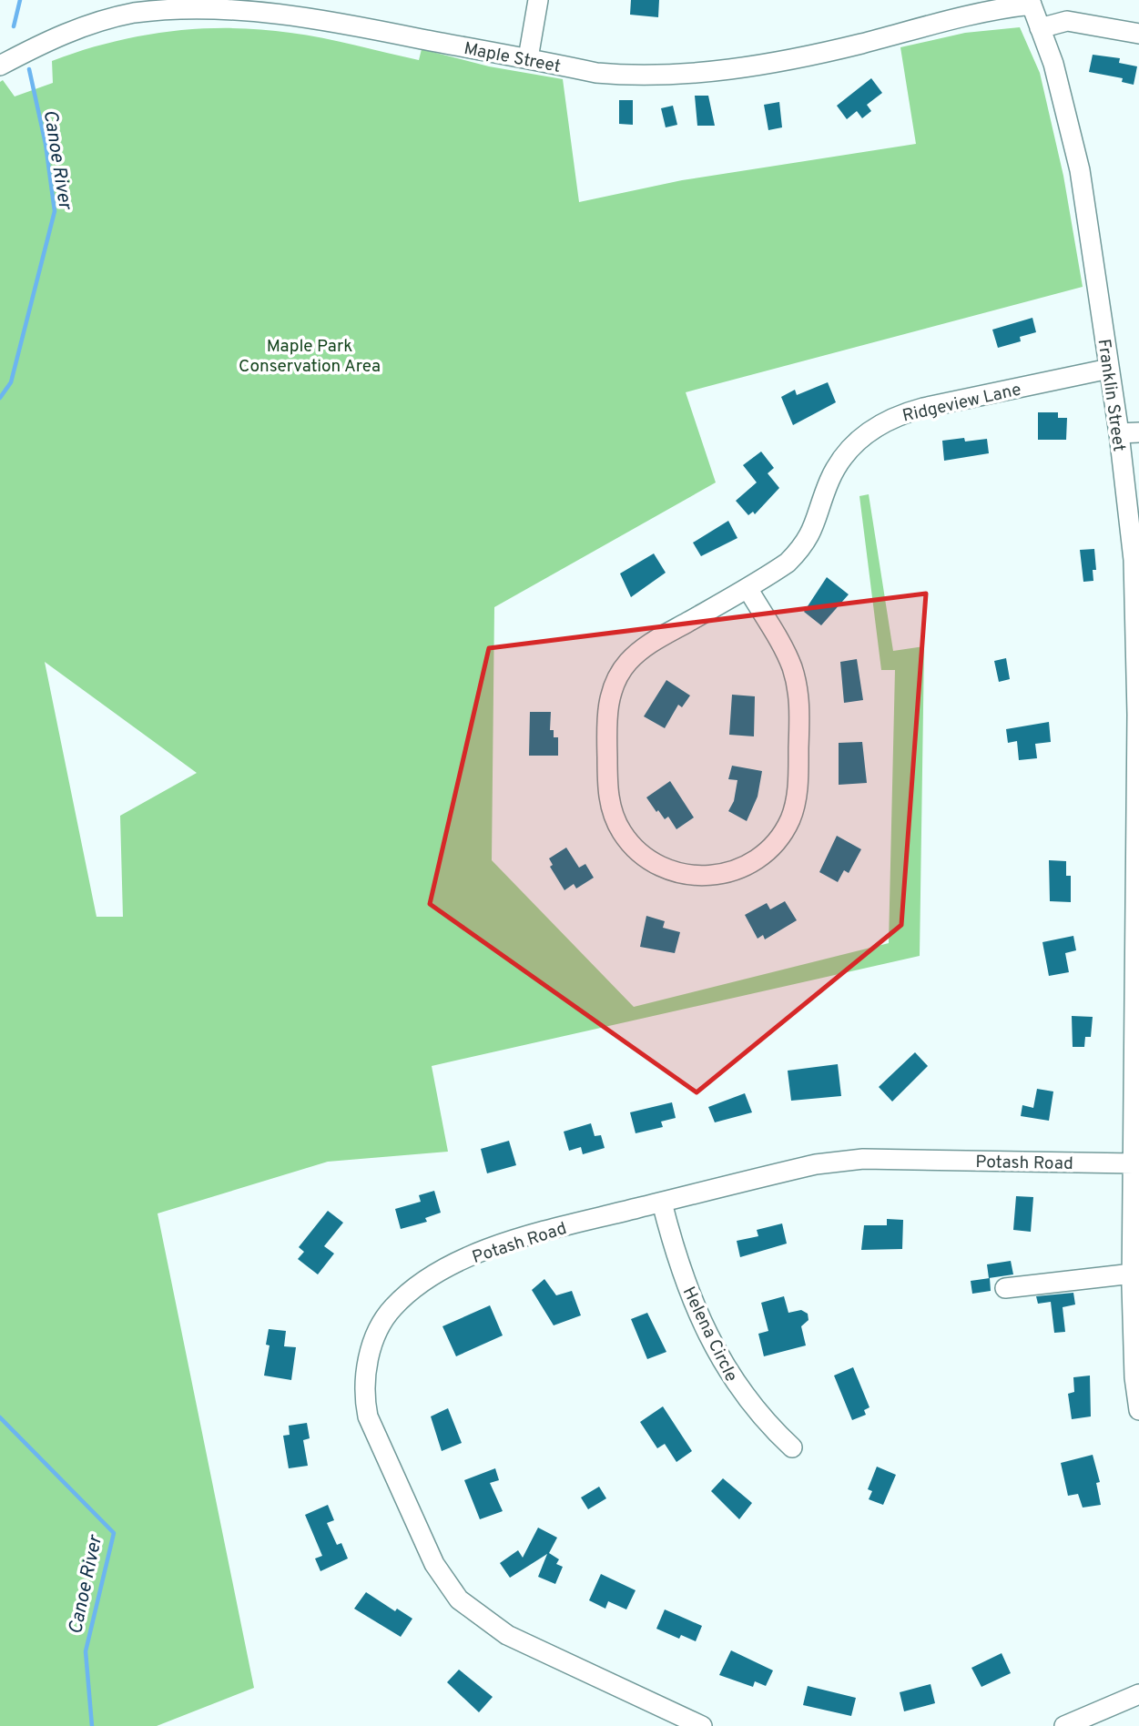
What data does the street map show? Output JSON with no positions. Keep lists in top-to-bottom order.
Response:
{
  "streets": {
    "street": [
      "Maple Street",
      "Franklin Street",
      "Ridgeview Lane",
      "Potash Road",
      "Helena Circle"
    ]
  },
  "crossings": [
    ["Maple Street", "Franklin Street"],
    ["Franklin Street", "Ridgeview Lane"],
    ["Franklin Street", "Potash Road"],
    ["Potash Road", "Helena Circle"]
  ],
  "water": ["Canoe River"],
  "parks": ["Maple Park Conservation Area"]
}
